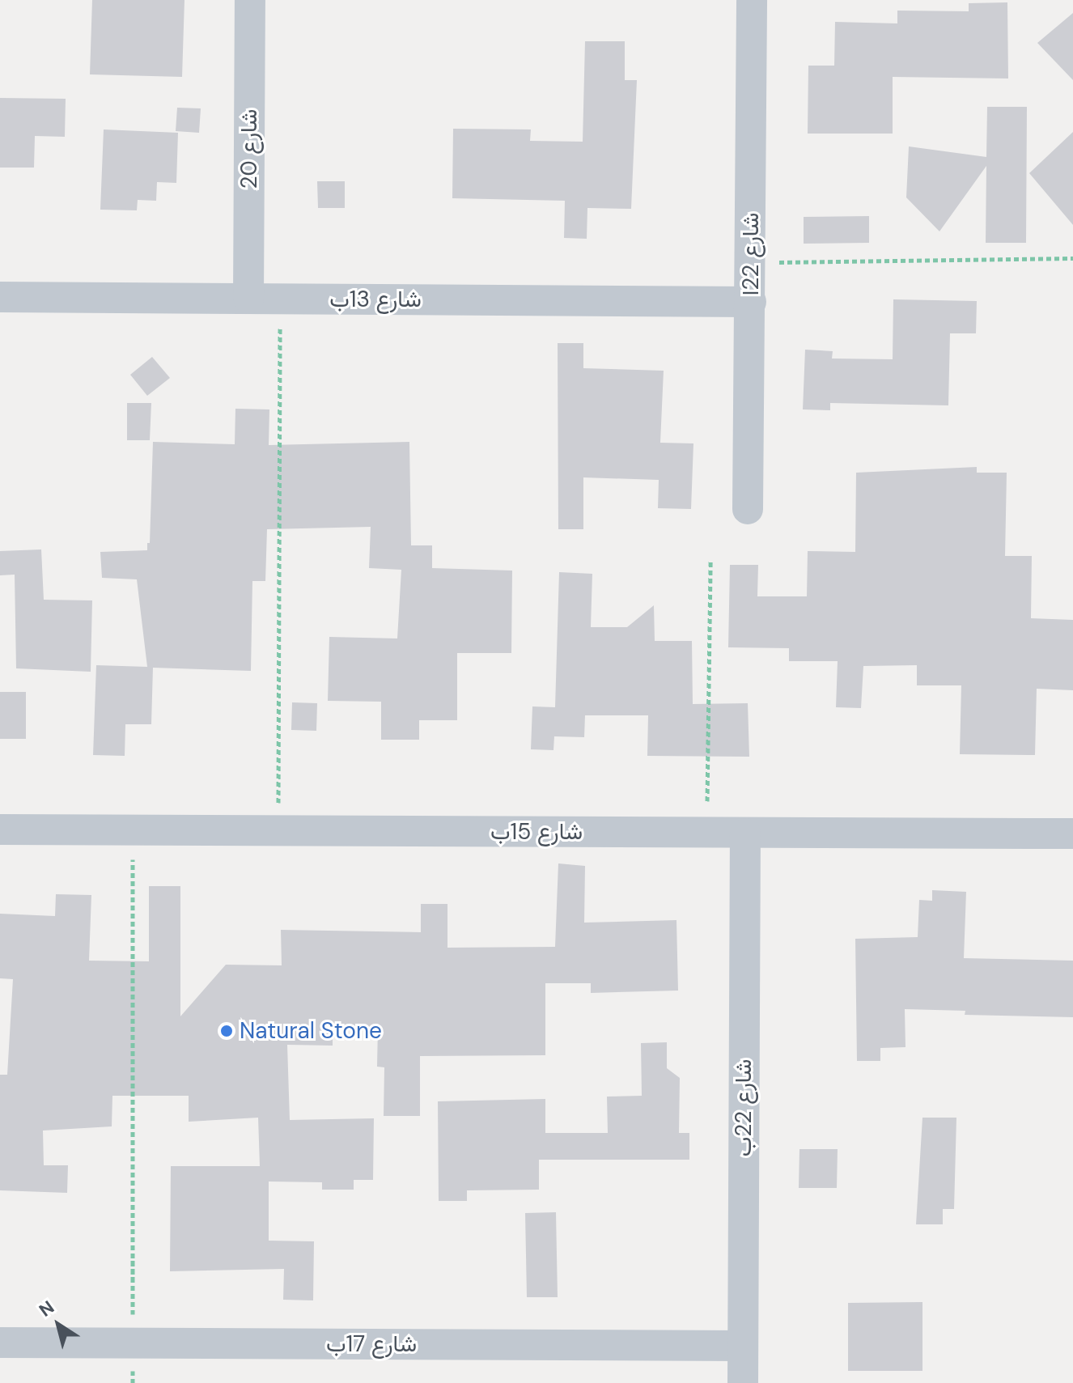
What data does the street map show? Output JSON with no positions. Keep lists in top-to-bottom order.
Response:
{
  "streets": {
    "street": [
      "شارع 20",
      "شارع 22ا",
      "شارع 13ب",
      "شارع 15ب",
      "شارع 22ب",
      "شارع 17ب"
    ]
  },
  "crossings": [
    ["شارع 20", "شارع 13ب"],
    ["شارع 22ا", "شارع 13ب"],
    ["شارع 15ب", "شارع 22ب"],
    ["شارع 22ب", "شارع 17ب"]
  ],
  "places": ["Natural Stone"],
  "north": "top left"
}
